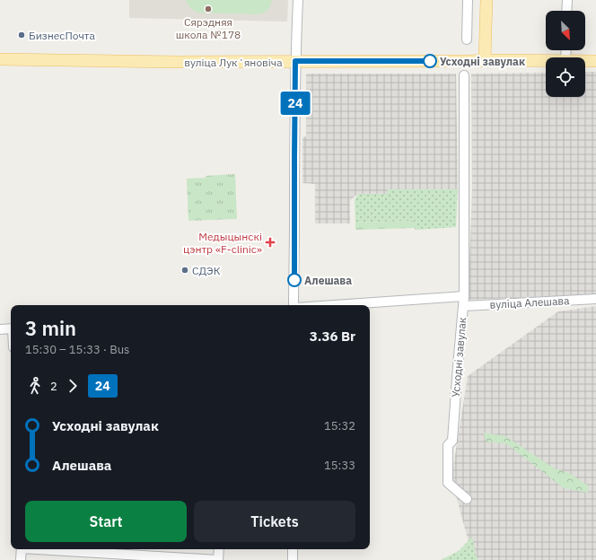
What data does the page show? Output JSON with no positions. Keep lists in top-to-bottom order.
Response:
{
  "streets": {
    "main road": ["вуліца Лукʼяновіча"],
    "street": ["вуліца Алешава", "Усходні завулак"]
  },
  "crossings": [
    ["вуліца Алешава", "Усходні завулак"]
  ],
  "places": {
    "other": [
      "Сярэдняя школа №178",
      "БизнесПочта",
      "Усходні завулак",
      "СДЭК",
      "Алешава"
    ],
    "health": ["Медыцынскі цэнтр «F-clinic»"]
  },
  "lines": ["bus line 24"],
  "north": "bottom right",
  "page": {
    "on_map": "24",
    "heading": ["3 min", "15:30 – 15:33 · Bus", "3.36 Br"],
    "legs": ["2", "24"],
    "list": [
      {
        "name": "Усходні завулак",
        "value": "15:32"
      },
      {
        "name": "Алешава",
        "value": "15:33"
      }
    ],
    "buttons": ["Start", "Tickets"]
  }
}
